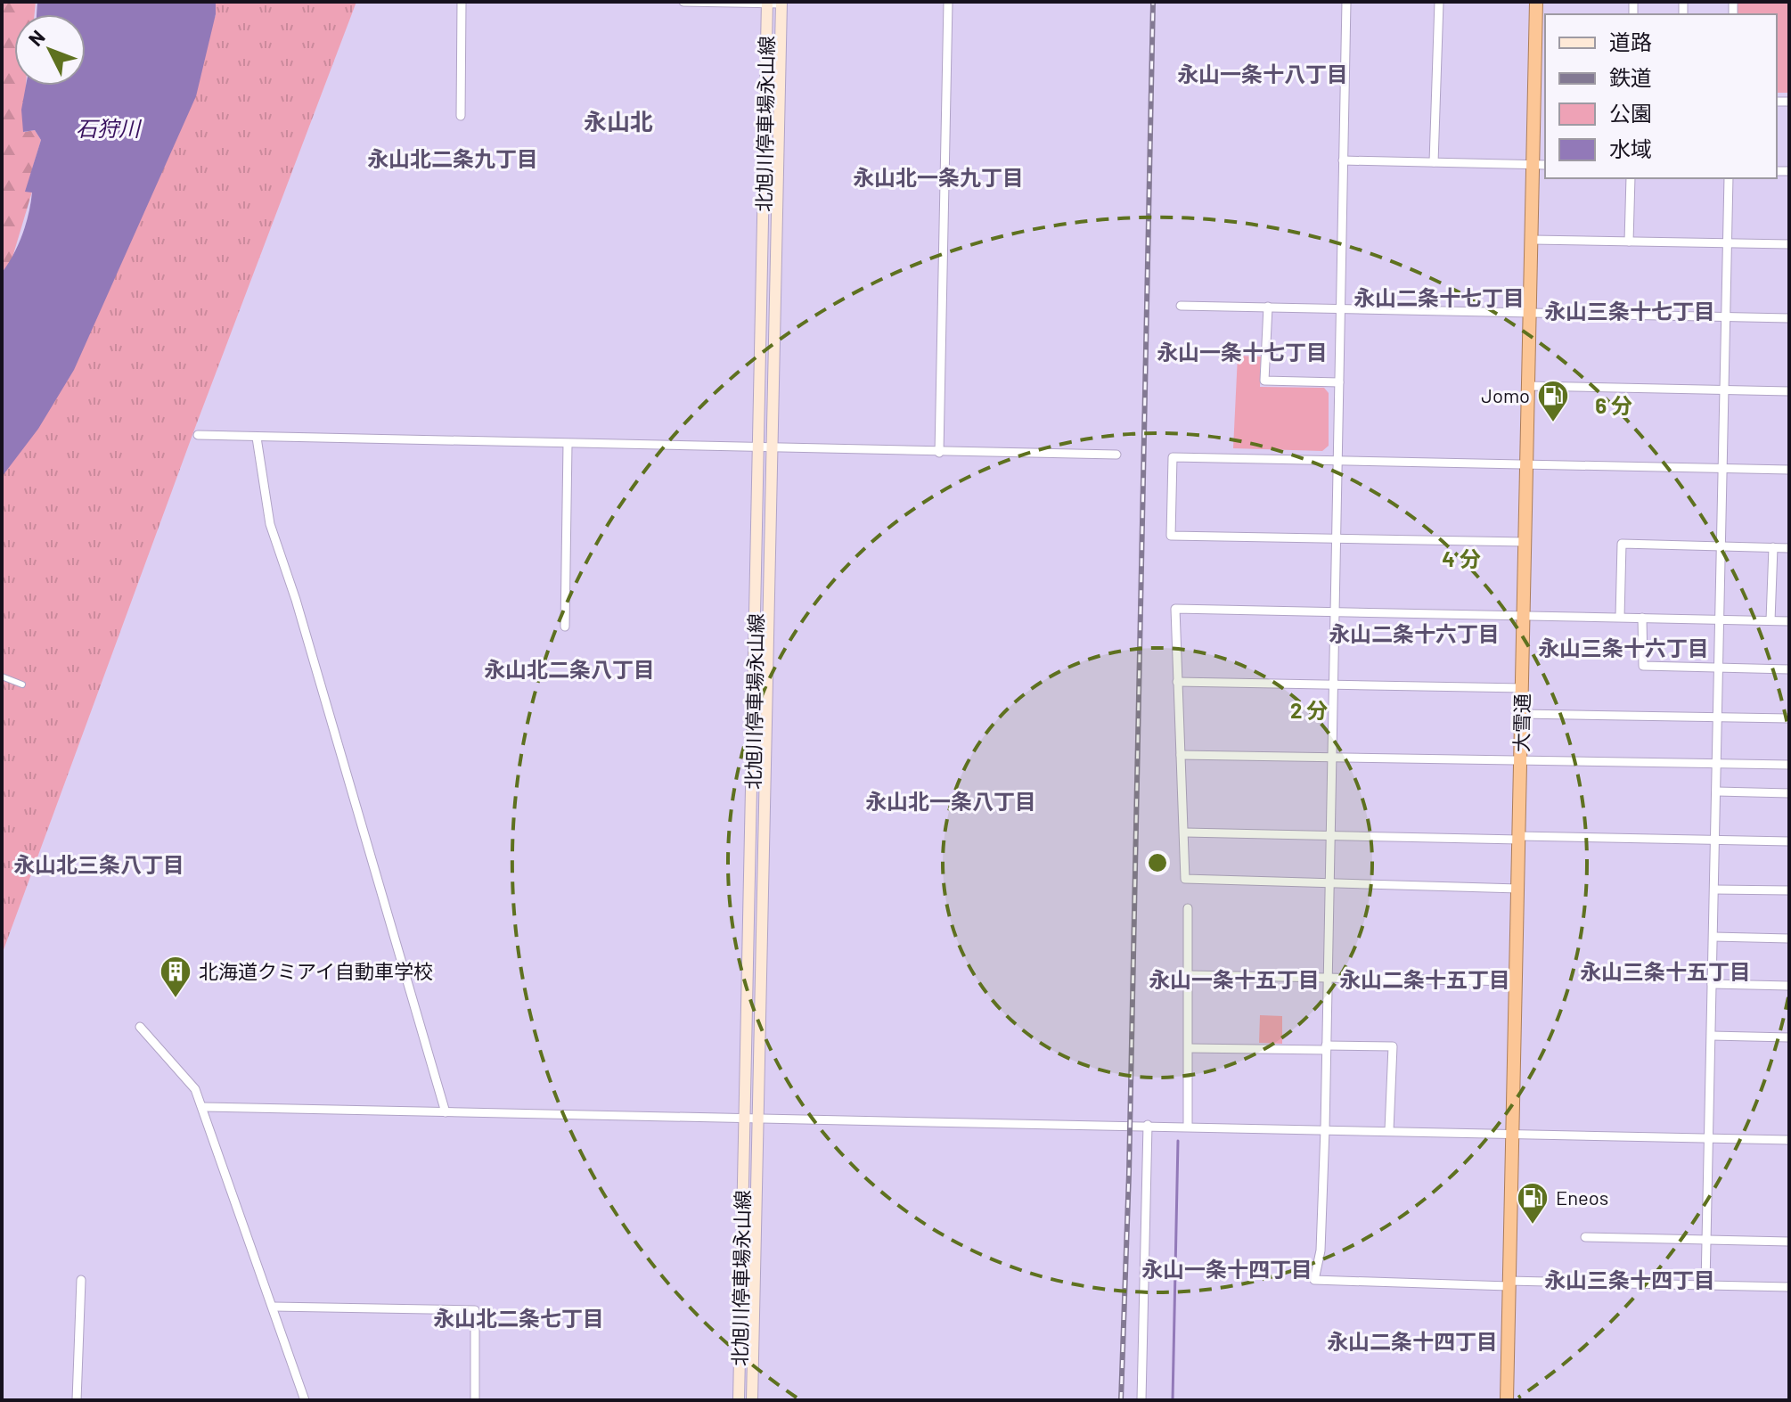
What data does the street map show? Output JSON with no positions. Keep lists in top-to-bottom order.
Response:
{
  "streets": {
    "highway": ["大雪通"],
    "main road": ["北旭川停車場永山線"]
  },
  "districts": [
    "永山一条十八丁目",
    "永山北",
    "永山北二条九丁目",
    "永山北一条九丁目",
    "永山二条十七丁目",
    "永山三条十七丁目",
    "永山一条十七丁目",
    "永山二条十六丁目",
    "永山三条十六丁目",
    "永山北二条八丁目",
    "永山北一条八丁目",
    "永山北三条八丁目",
    "永山三条十五丁目",
    "永山一条十五丁目",
    "永山二条十五丁目",
    "永山一条十四丁目",
    "永山三条十四丁目",
    "永山北二条七丁目",
    "永山二条十四丁目"
  ],
  "water": ["石狩川"],
  "places": {
    "fuel station": ["Jomo", "Eneos"],
    "building": ["北海道クミアイ自動車学校"]
  },
  "legend": [
    "道路",
    "鉄道",
    "公園",
    "水域"
  ],
  "north": "top left",
  "rings": ["6 分", "4 分", "2 分"]
}
